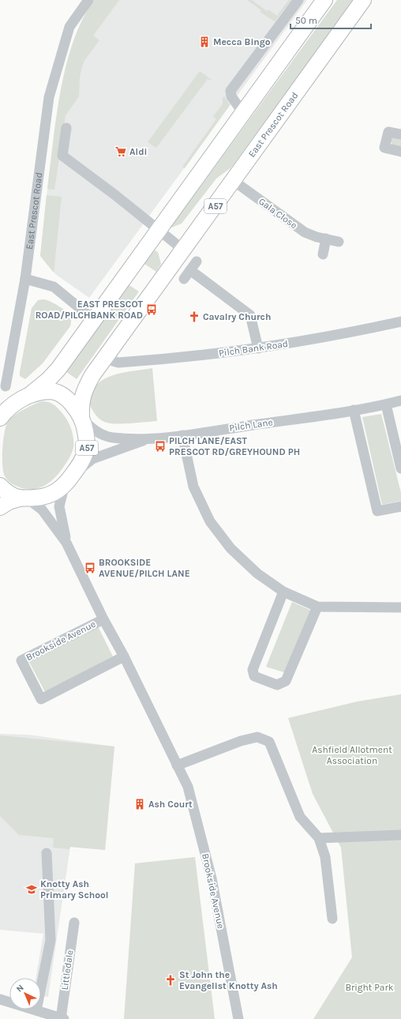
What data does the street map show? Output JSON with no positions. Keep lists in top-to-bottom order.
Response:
{
  "streets": {
    "highway": ["East Prescot Road", "A57"],
    "street": [
      "Gala Close",
      "Pilch Bank Road",
      "Pilch Lane",
      "Brookside Avenue",
      "Littledale"
    ]
  },
  "crossings": [
    ["East Prescot Road", "A57"],
    ["East Prescot Road", "Gala Close"],
    ["East Prescot Road", "Pilch Bank Road"],
    ["East Prescot Road", "Pilch Lane"],
    ["A57", "Pilch Lane"],
    ["A57", "Brookside Avenue"],
    ["Pilch Lane", "Brookside Avenue"]
  ],
  "parks": ["Ashfield Allotment Association", "Bright Park"],
  "places": {
    "building": ["Mecca Bingo", "Ash Court"],
    "supermarket": ["Aldi"],
    "bus stop": ["EAST PRESCOT ROAD/PILCHBANK ROAD", "PILCH LANE/EAST PRESCOT RD/GREYHOUND PH", "BROOKSIDE AVENUE/PILCH LANE"],
    "church": ["Cavalry Church", "St John the Evangelist Knotty Ash"],
    "school or university": ["Knotty Ash Primary School"]
  },
  "scale_bar": "50 m",
  "north": "top left"
}
